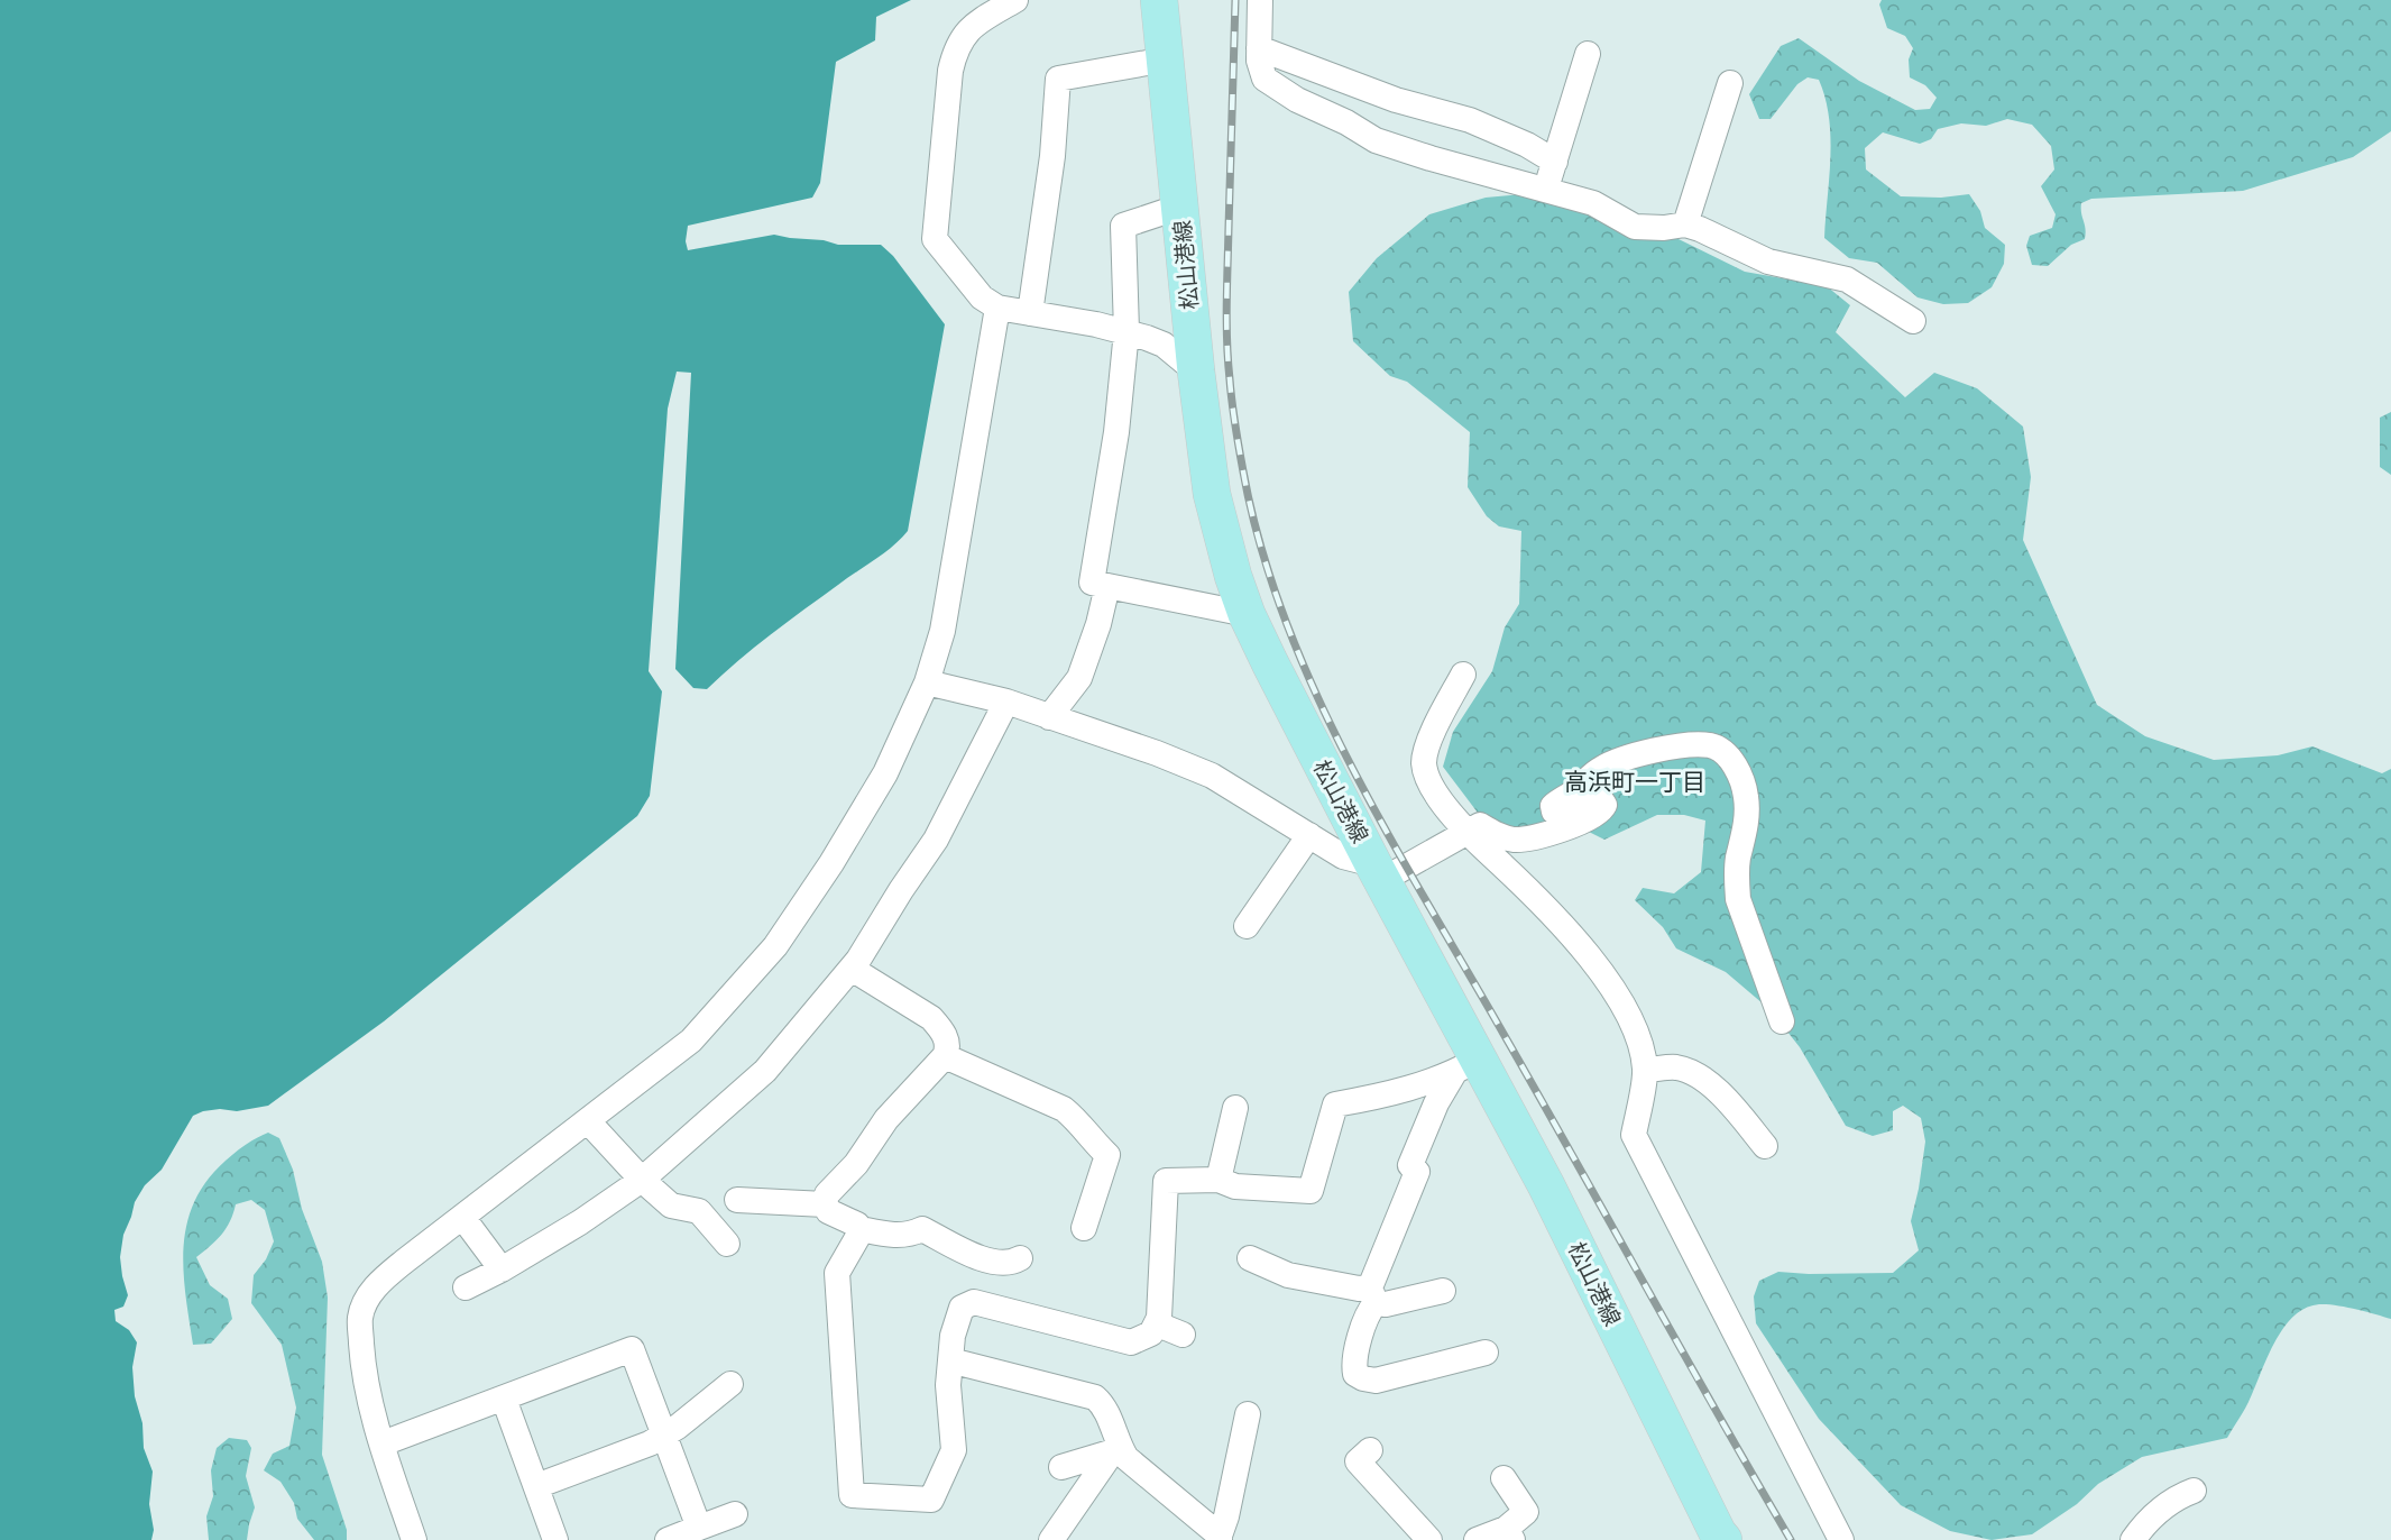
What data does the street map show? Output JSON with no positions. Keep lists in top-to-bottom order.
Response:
{
  "streets": {
    "main road": ["松山港線"]
  },
  "districts": ["高浜町一丁目"]
}
